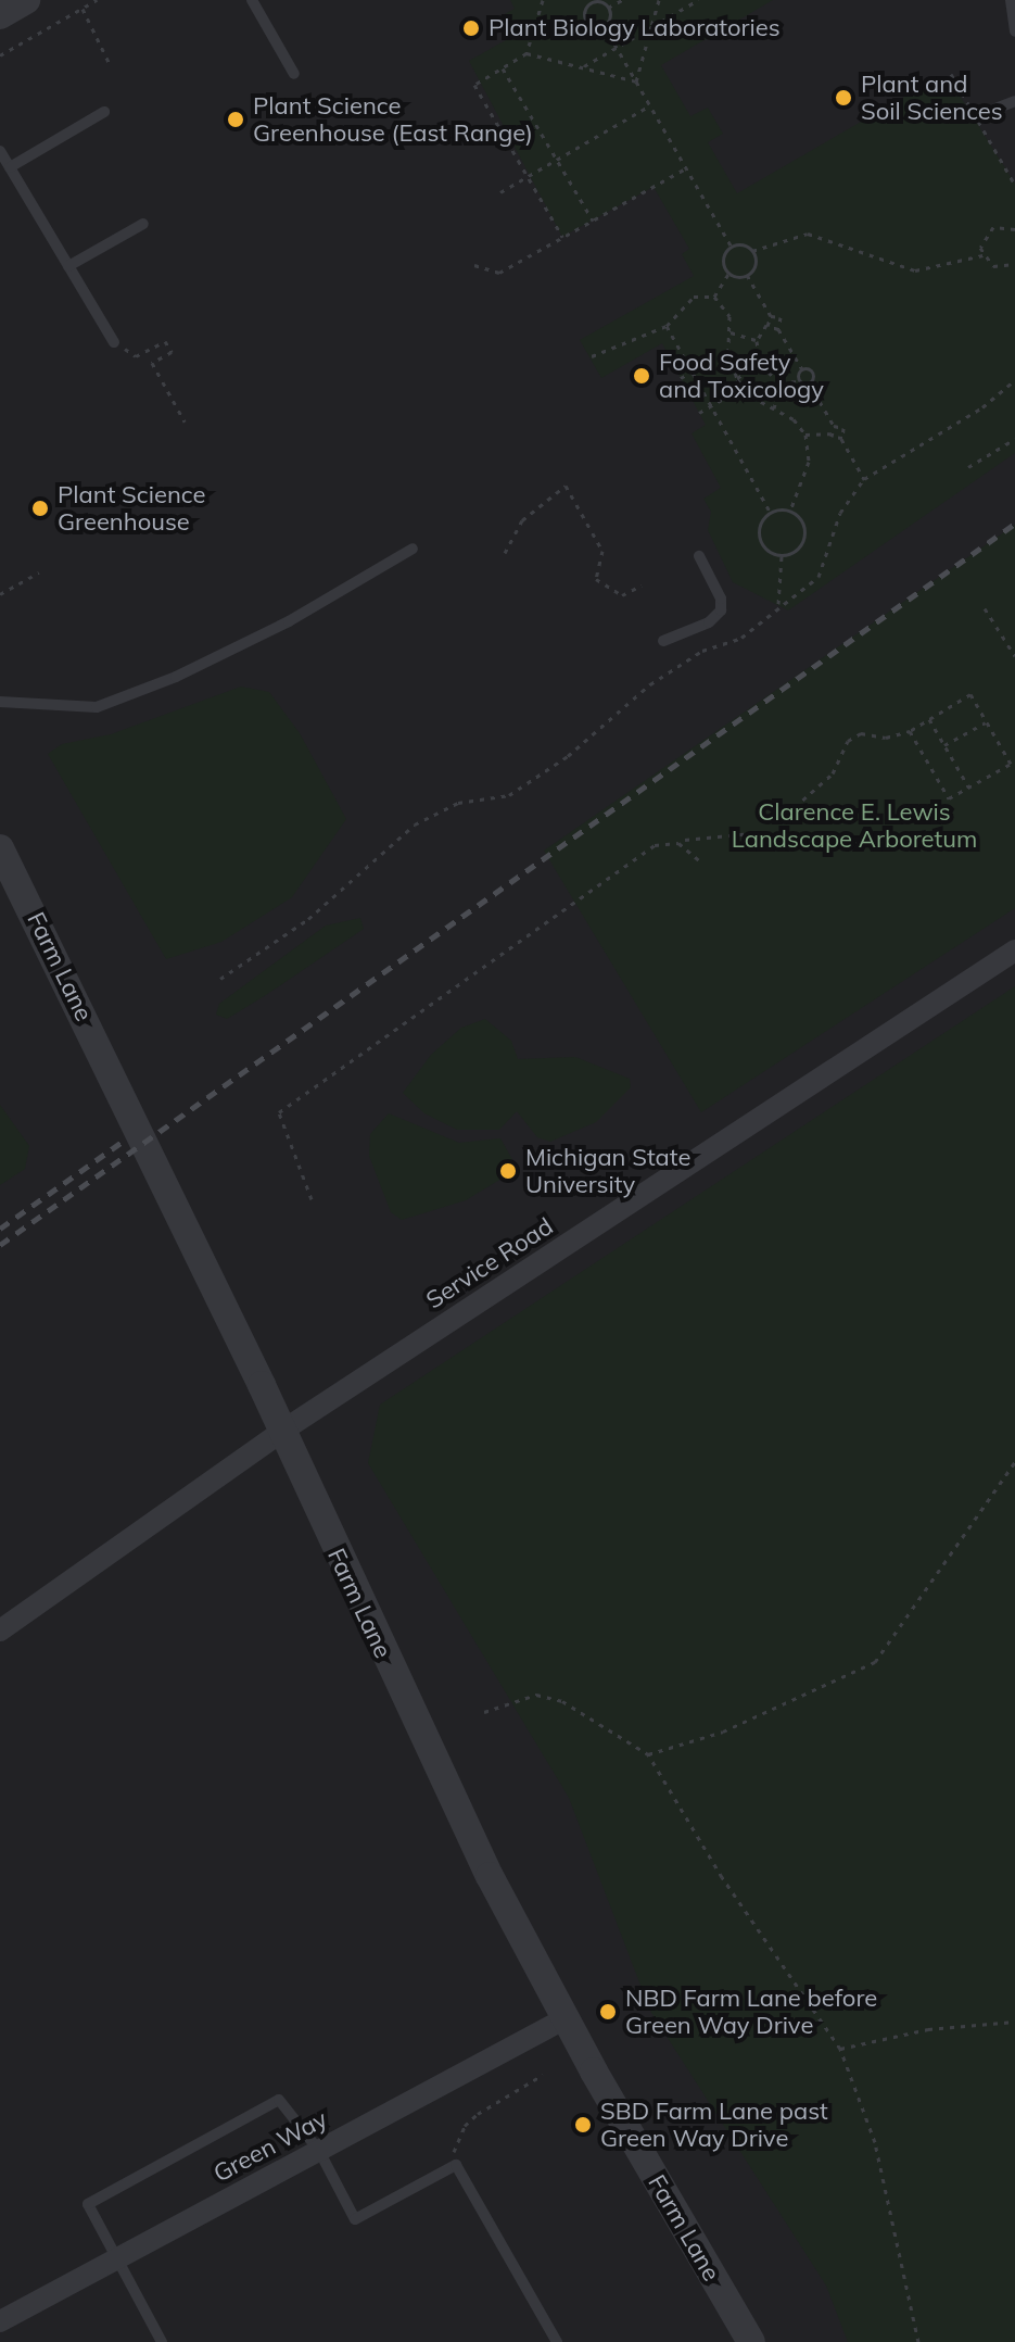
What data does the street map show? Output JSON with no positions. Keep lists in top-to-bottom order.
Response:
{
  "streets": {
    "street": ["Farm Lane", "Service Road", "Green Way"]
  },
  "crossings": [
    ["Farm Lane", "Service Road"],
    ["Farm Lane", "Green Way"]
  ],
  "parks": ["Clarence E. Lewis Landscape Arboretum"],
  "places": [
    "Plant Biology Laboratories",
    "Plant and Soil Sciences",
    "Plant Science Greenhouse (East Range)",
    "Food Safety and Toxicology",
    "Plant Science Greenhouse",
    "Michigan State University",
    "NBD Farm Lane before Green Way Drive",
    "SBD Farm Lane past Green Way Drive"
  ]
}
